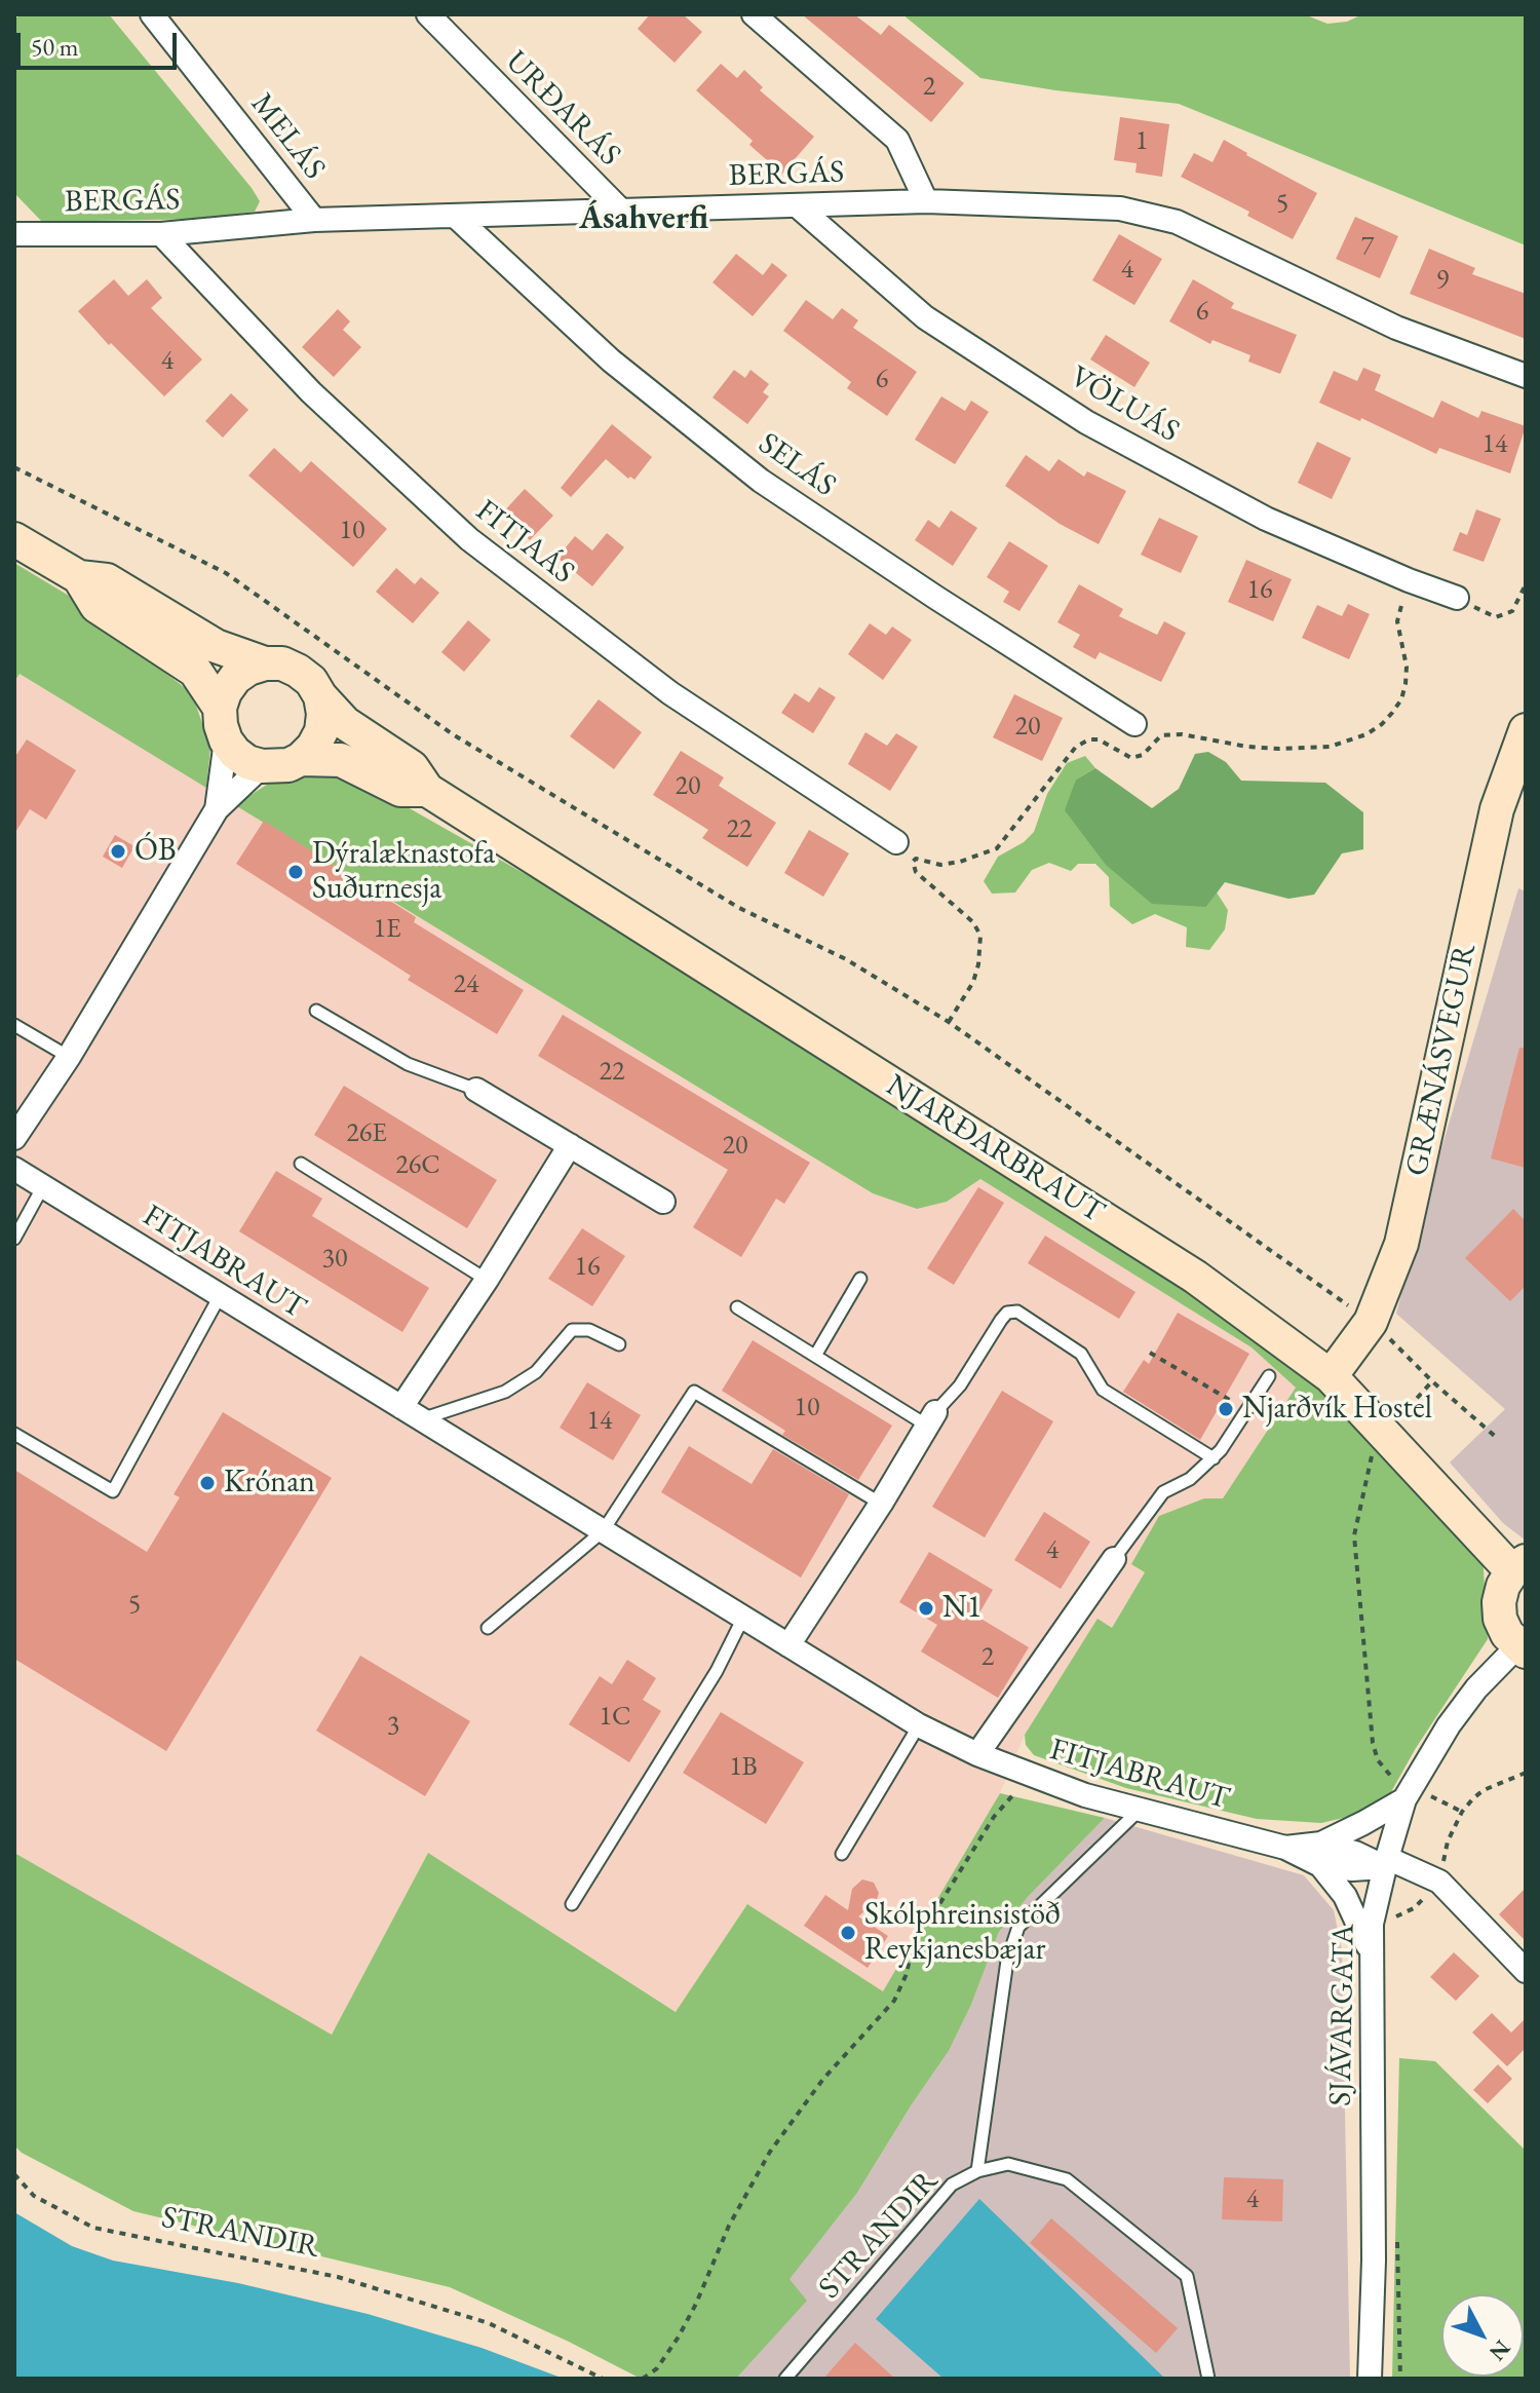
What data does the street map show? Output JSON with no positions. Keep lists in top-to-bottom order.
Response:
{
  "streets": {
    "main road": ["GRÆNÁSVEGUR", "NJARÐARBRAUT"],
    "street": [
      "URÐARÁS",
      "MELÁS",
      "BERGÁS",
      "VÖLUÁS",
      "SELÁS",
      "FITJAÁS",
      "FITJABRAUT",
      "SJÁVARGATA"
    ],
    "lane": ["STRANDIR"]
  },
  "crossings": [
    ["URÐARÁS", "BERGÁS"],
    ["MELÁS", "BERGÁS"],
    ["BERGÁS", "VÖLUÁS"],
    ["BERGÁS", "SELÁS"],
    ["BERGÁS", "FITJAÁS"],
    ["GRÆNÁSVEGUR", "NJARÐARBRAUT"],
    ["FITJABRAUT", "SJÁVARGATA"]
  ],
  "districts": ["Ásahverfi"],
  "places": [
    "ÓB",
    "Dýralæknastofa Suðurnesja",
    "Njarðvík Hostel",
    "Krónan",
    "N1",
    "Skólphreinsistöð Reykjanesbæjar"
  ],
  "house_numbers": [
    "2",
    "1",
    "5",
    "7",
    "4",
    "9",
    "6",
    "4",
    "6",
    "14",
    "10",
    "16",
    "20",
    "20",
    "22",
    "1E",
    "24",
    "22",
    "26E",
    "20",
    "26C",
    "30",
    "16",
    "10",
    "14",
    "4",
    "5",
    "2",
    "1C",
    "3",
    "1B",
    "4"
  ],
  "scale_bar": "50 m",
  "north": "bottom right"
}
